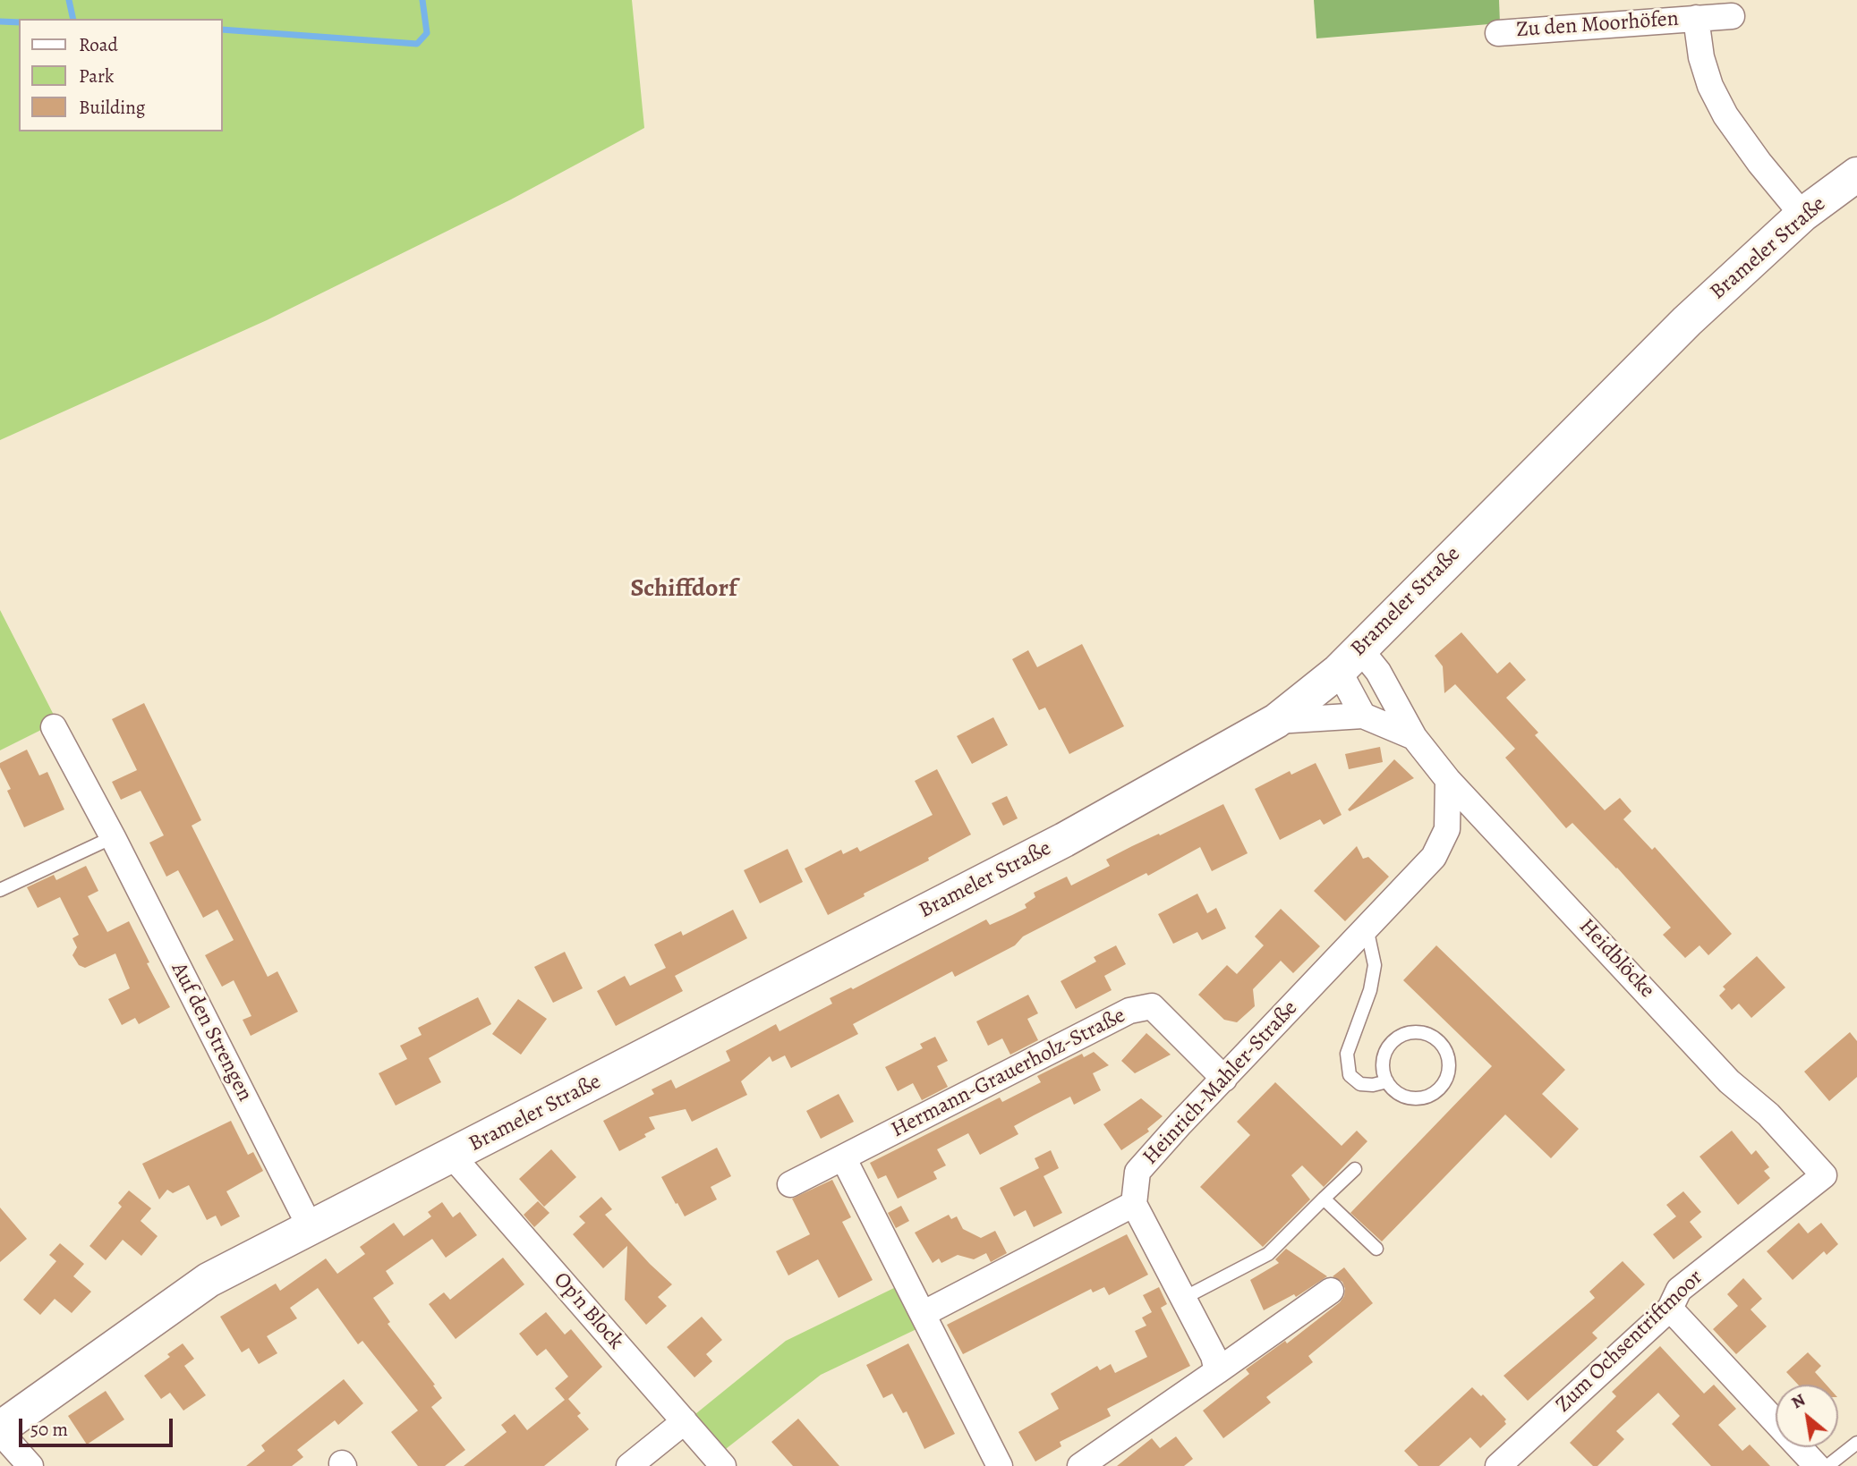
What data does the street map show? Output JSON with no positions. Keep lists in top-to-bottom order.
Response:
{
  "streets": {
    "street": [
      "Zu den Moorhöfen",
      "Brameler Straße",
      "Heidblöcke",
      "Auf den Strengen",
      "Hermann-Grauerholz-Straße",
      "Heinrich-Mahler-Straße",
      "Op'n Block",
      "Zum Ochsentriftmoor"
    ]
  },
  "crossings": [
    ["Zu den Moorhöfen", "Brameler Straße"],
    ["Brameler Straße", "Heidblöcke"],
    ["Brameler Straße", "Auf den Strengen"],
    ["Brameler Straße", "Op'n Block"],
    ["Heidblöcke", "Heinrich-Mahler-Straße"],
    ["Heidblöcke", "Zum Ochsentriftmoor"],
    ["Hermann-Grauerholz-Straße", "Heinrich-Mahler-Straße"]
  ],
  "districts": ["Schiffdorf"],
  "legend": ["Road", "Park", "Building"],
  "scale_bar": "50 m",
  "north": "top left"
}
